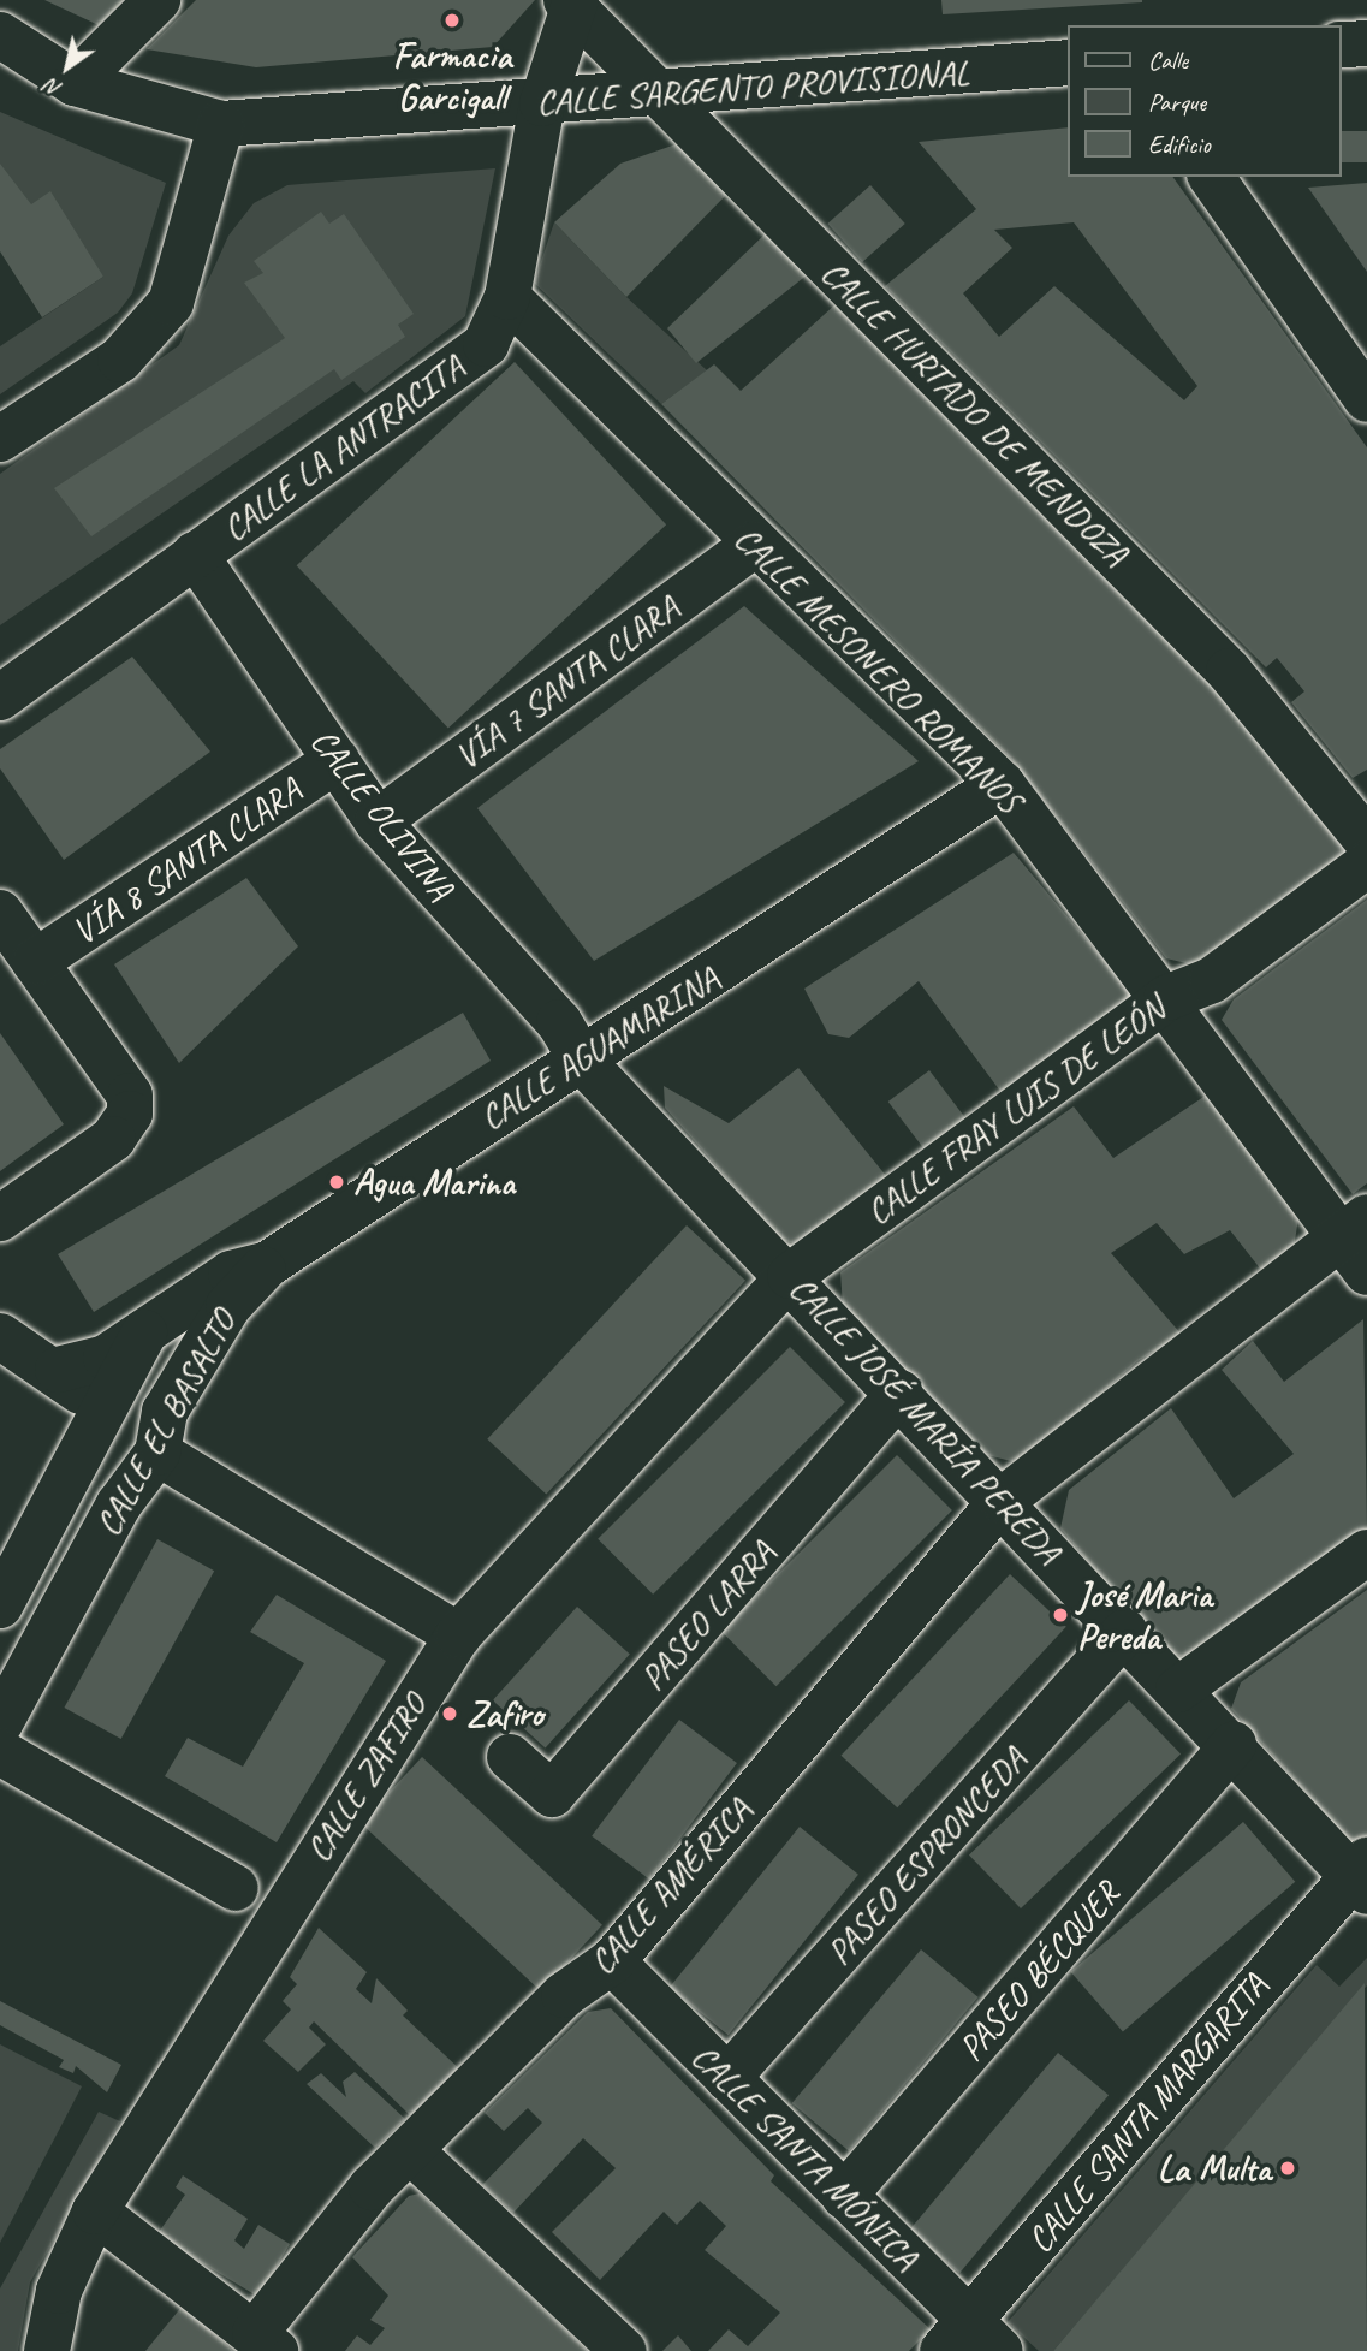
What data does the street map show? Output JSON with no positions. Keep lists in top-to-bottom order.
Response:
{
  "streets": {
    "street": [
      "CALLE SARGENTO PROVISIONAL",
      "CALLE HURTADO DE MENDOZA",
      "CALLE LA ANTRACITA",
      "CALLE MESONERO ROMANOS",
      "VÍA 7 SANTA CLARA",
      "CALLE OLIVINA",
      "VÍA 8 SANTA CLARA",
      "CALLE AGUAMARINA",
      "CALLE FRAY LUIS DE LEÓN",
      "CALLE JOSÉ MARÍA PEREDA",
      "CALLE EL BASALTO",
      "PASEO LARRA",
      "CALLE ZAFIRO",
      "PASEO ESPRONCEDA",
      "CALLE AMÉRICA",
      "PASEO BÉCQUER",
      "CALLE SANTA MARGARITA",
      "CALLE SANTA MÓNICA"
    ]
  },
  "crossings": [
    ["CALLE SARGENTO PROVISIONAL", "CALLE HURTADO DE MENDOZA"],
    ["CALLE SARGENTO PROVISIONAL", "CALLE LA ANTRACITA"],
    ["CALLE HURTADO DE MENDOZA", "CALLE LA ANTRACITA"],
    ["CALLE LA ANTRACITA", "CALLE MESONERO ROMANOS"],
    ["CALLE LA ANTRACITA", "CALLE OLIVINA"],
    ["CALLE MESONERO ROMANOS", "VÍA 7 SANTA CLARA"],
    ["CALLE MESONERO ROMANOS", "CALLE AGUAMARINA"],
    ["CALLE MESONERO ROMANOS", "CALLE FRAY LUIS DE LEÓN"],
    ["CALLE MESONERO ROMANOS", "CALLE AMÉRICA"],
    ["VÍA 7 SANTA CLARA", "CALLE OLIVINA"],
    ["CALLE OLIVINA", "VÍA 8 SANTA CLARA"],
    ["CALLE OLIVINA", "CALLE AGUAMARINA"],
    ["CALLE OLIVINA", "CALLE JOSÉ MARÍA PEREDA"],
    ["CALLE AGUAMARINA", "CALLE JOSÉ MARÍA PEREDA"],
    ["CALLE AGUAMARINA", "CALLE EL BASALTO"],
    ["CALLE FRAY LUIS DE LEÓN", "CALLE JOSÉ MARÍA PEREDA"],
    ["CALLE FRAY LUIS DE LEÓN", "CALLE ZAFIRO"],
    ["CALLE JOSÉ MARÍA PEREDA", "PASEO LARRA"],
    ["CALLE JOSÉ MARÍA PEREDA", "CALLE ZAFIRO"],
    ["CALLE JOSÉ MARÍA PEREDA", "PASEO ESPRONCEDA"],
    ["CALLE JOSÉ MARÍA PEREDA", "CALLE AMÉRICA"],
    ["CALLE JOSÉ MARÍA PEREDA", "PASEO BÉCQUER"],
    ["CALLE JOSÉ MARÍA PEREDA", "CALLE SANTA MARGARITA"],
    ["PASEO ESPRONCEDA", "CALLE SANTA MÓNICA"],
    ["CALLE AMÉRICA", "CALLE SANTA MÓNICA"],
    ["PASEO BÉCQUER", "CALLE SANTA MÓNICA"],
    ["CALLE SANTA MARGARITA", "CALLE SANTA MÓNICA"]
  ],
  "places": [
    "Farmacia Garcigall",
    "Agua Marina",
    "José Maria Pereda",
    "Zafiro",
    "La Multa"
  ],
  "legend": ["Calle", "Parque", "Edificio"],
  "north": "bottom left"
}
